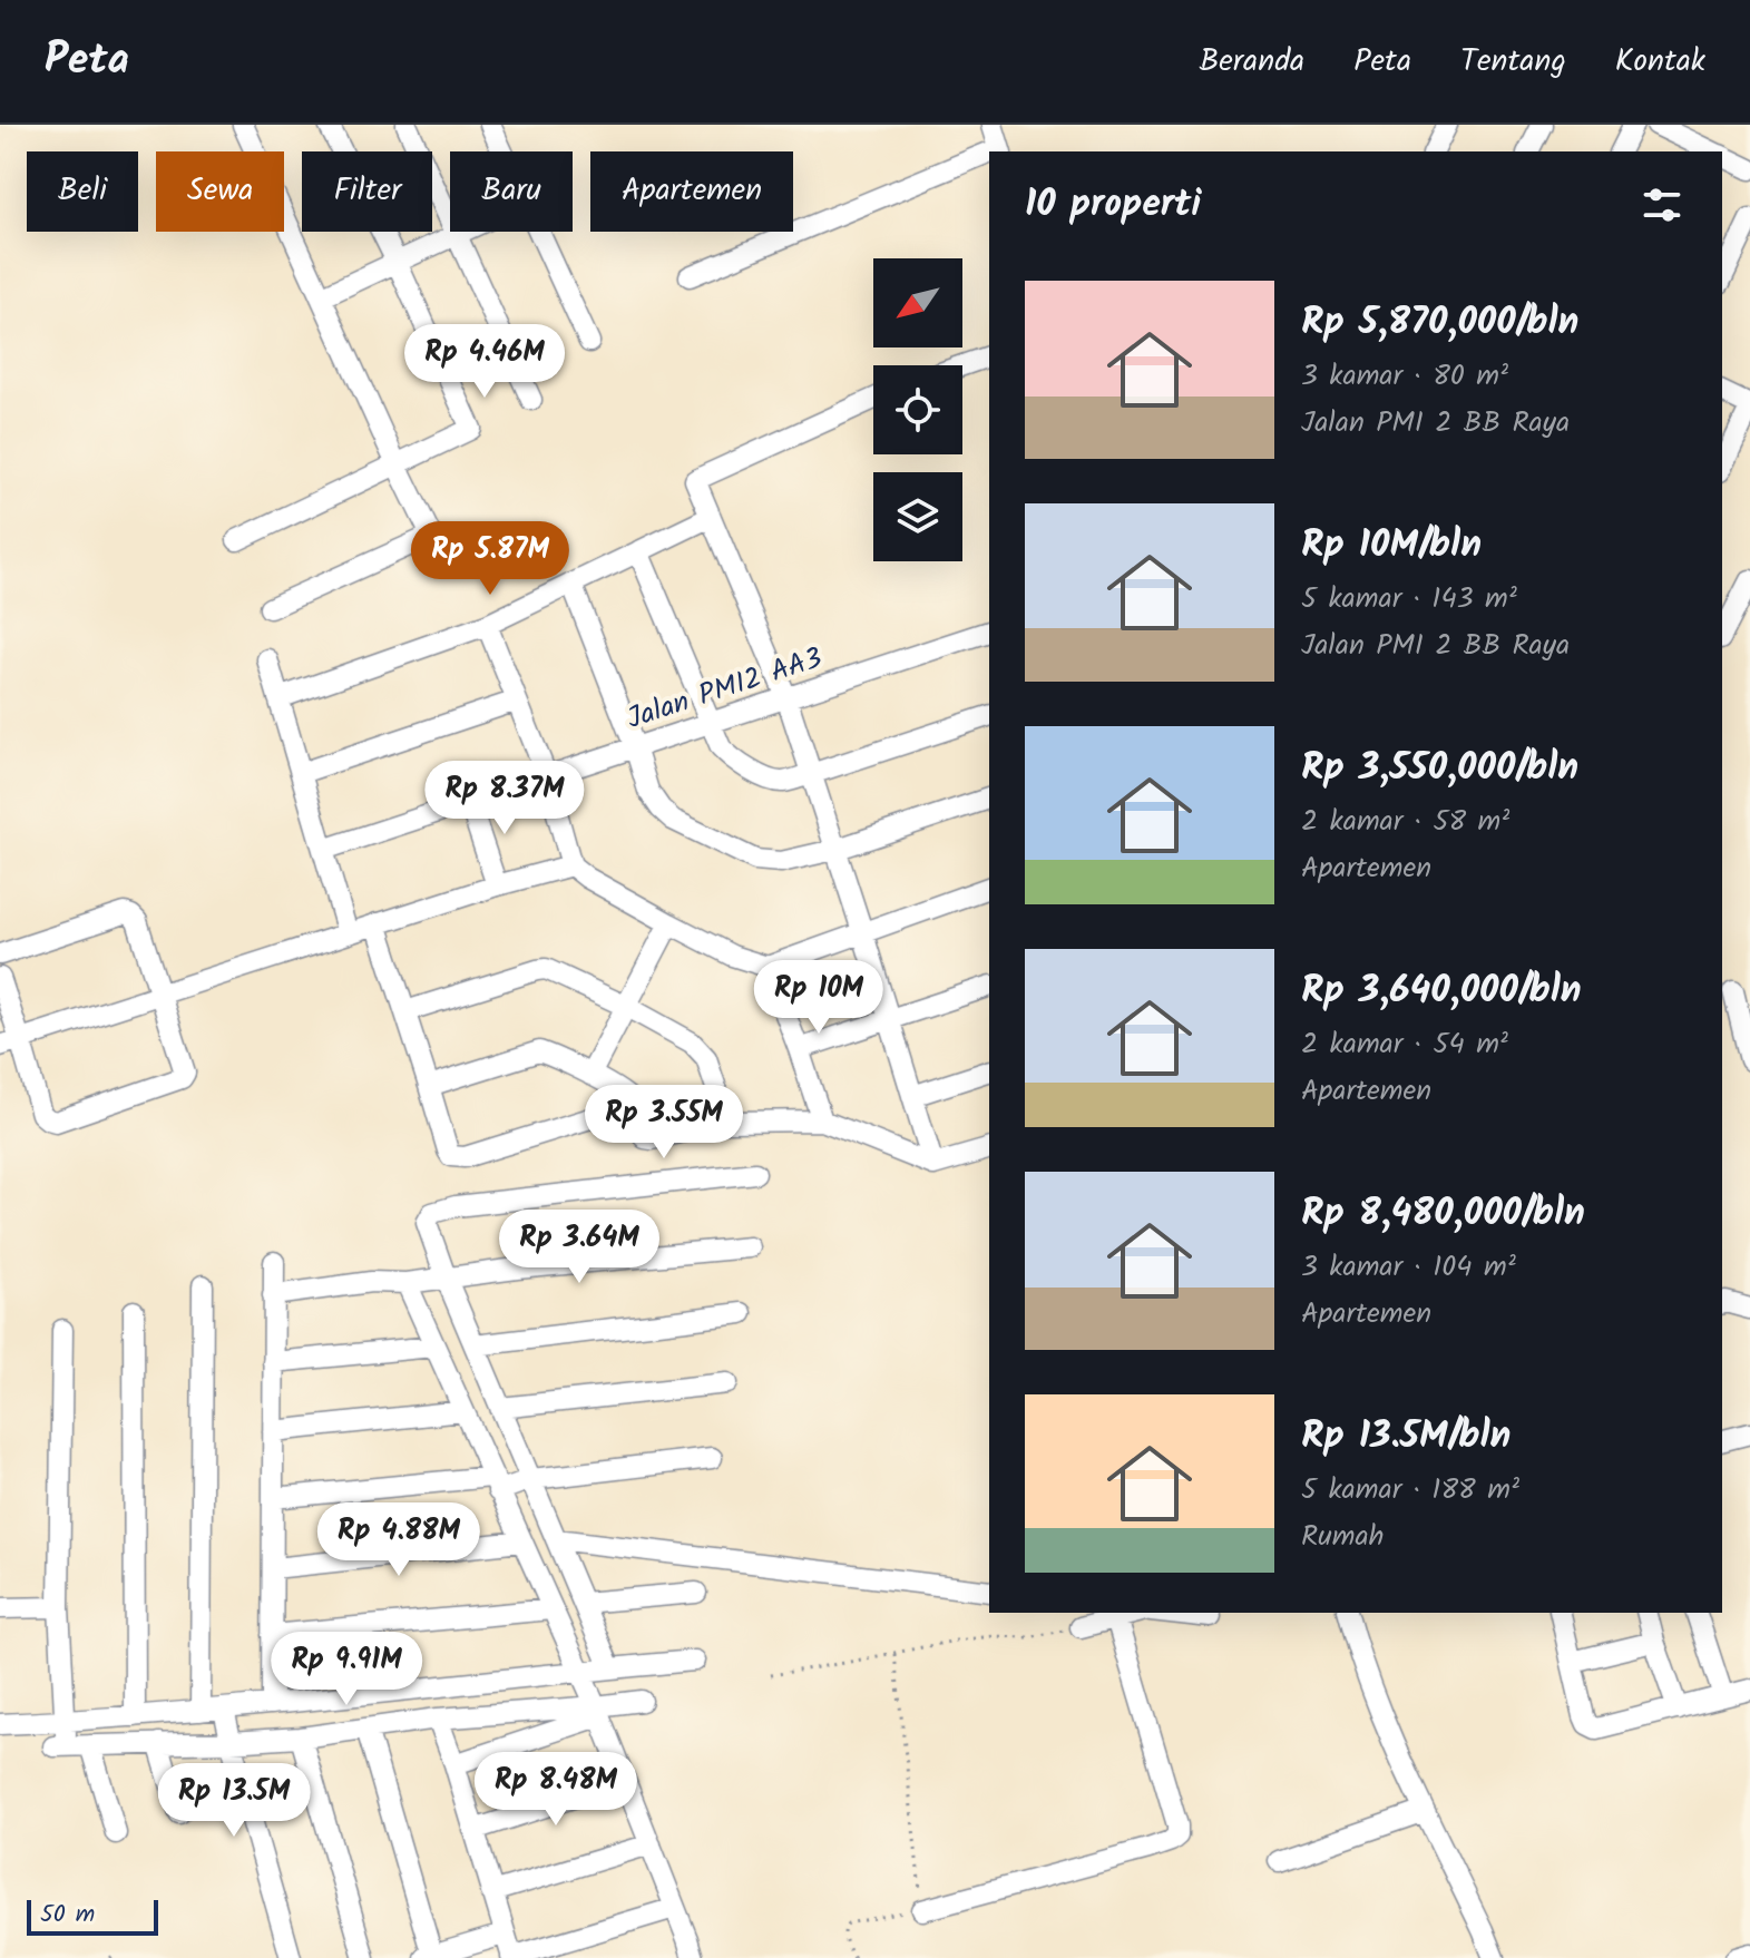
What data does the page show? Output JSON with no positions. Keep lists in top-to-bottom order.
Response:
{
  "streets": {
    "street": ["Jalan PMI2 AA3"]
  },
  "scale_bar": "50 m",
  "north": "bottom left",
  "page": {
    "header": "Peta",
    "nav": [
      "Beranda",
      "Peta",
      "Tentang",
      "Kontak"
    ],
    "chip": [
      "Beli",
      "Sewa",
      "Filter",
      "Baru",
      "Apartemen"
    ],
    "heading": "10 properti",
    "list": [
      {
        "name": "Rp 5,870,000/bln",
        "note": "3 kamar · 80 m² · Jalan PMI 2 BB Raya"
      },
      {
        "name": "Rp 10M/bln",
        "note": "5 kamar · 143 m² · Jalan PMI 2 BB Raya"
      },
      {
        "name": "Rp 3,550,000/bln",
        "note": "2 kamar · 58 m² · Apartemen"
      },
      {
        "name": "Rp 3,640,000/bln",
        "note": "2 kamar · 54 m² · Apartemen"
      },
      {
        "name": "Rp 8,480,000/bln",
        "note": "3 kamar · 104 m² · Apartemen"
      },
      {
        "name": "Rp 13.5M/bln",
        "note": "5 kamar · 188 m² · Rumah"
      }
    ],
    "price": [
      "Rp 4.46M",
      "Rp 5.87M",
      "Rp 8.37M",
      "Rp 10M",
      "Rp 3.55M",
      "Rp 3.64M",
      "Rp 4.88M",
      "Rp 9.91M",
      "Rp 8.48M",
      "Rp 13.5M"
    ],
    "scale": "50 m"
  }
}
